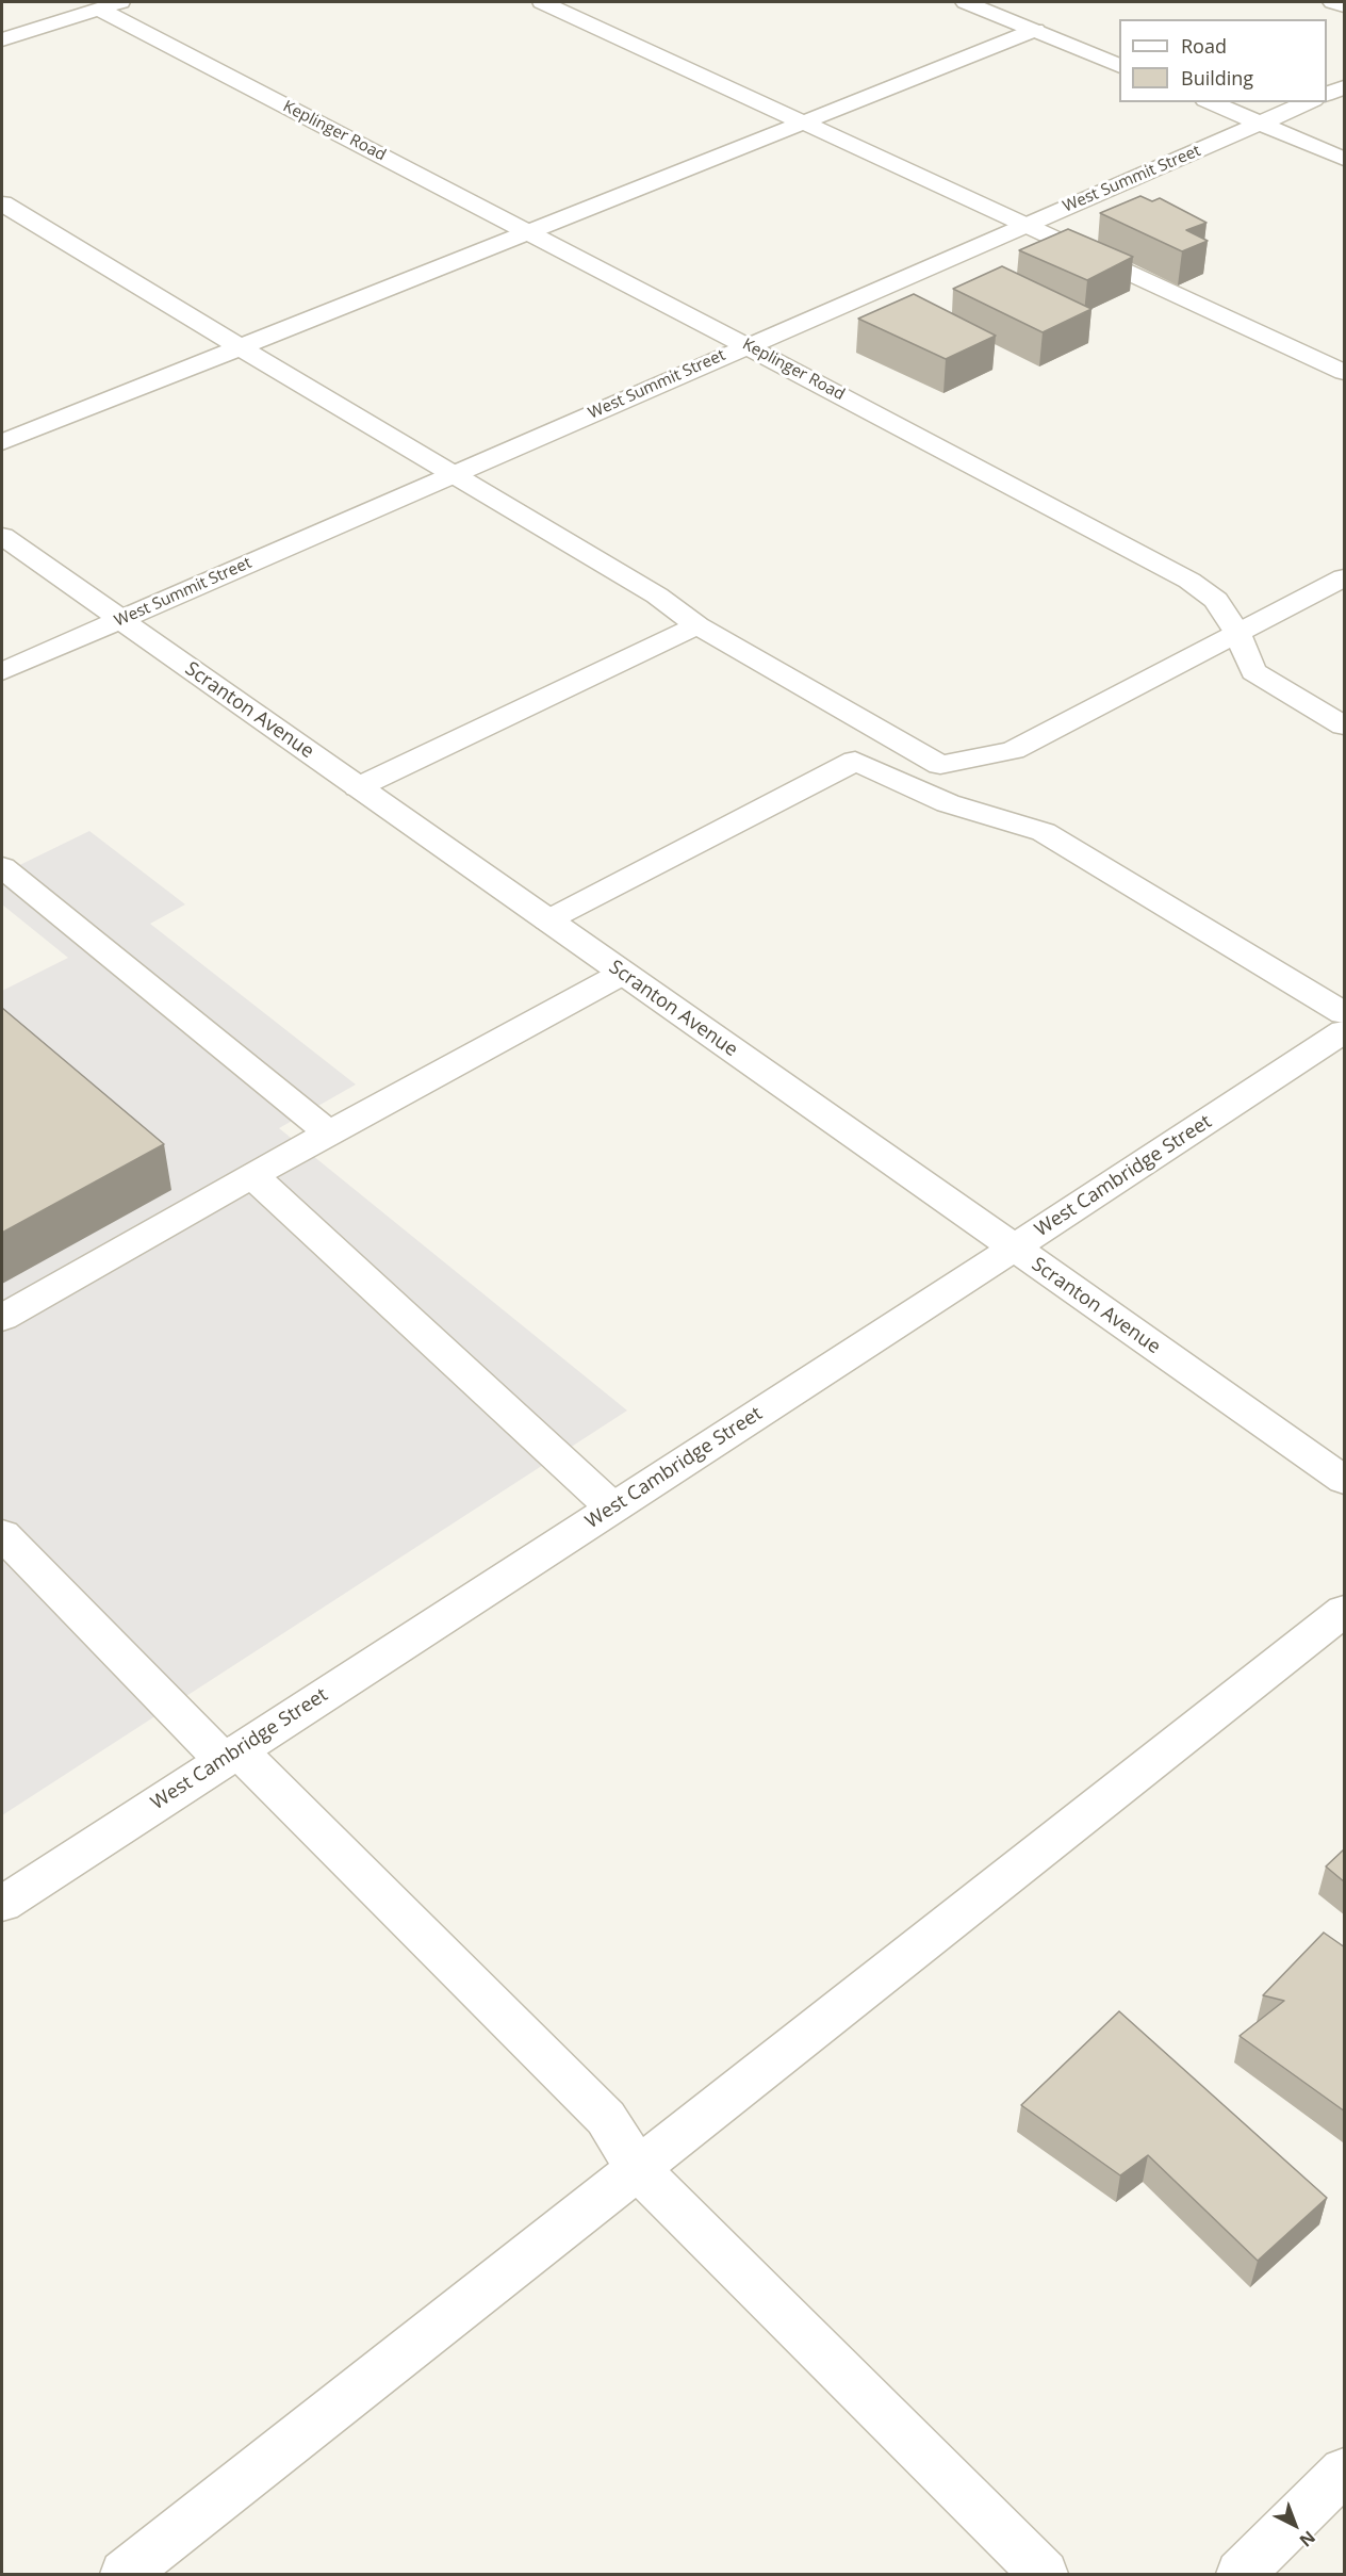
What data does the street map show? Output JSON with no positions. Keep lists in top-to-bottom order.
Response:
{
  "streets": {
    "street": [
      "Keplinger Road",
      "West Summit Street",
      "Scranton Avenue",
      "West Cambridge Street"
    ]
  },
  "crossings": [
    ["Keplinger Road", "West Summit Street"],
    ["West Summit Street", "Scranton Avenue"],
    ["Scranton Avenue", "West Cambridge Street"]
  ],
  "legend": ["Road", "Building"],
  "north": "bottom right"
}
